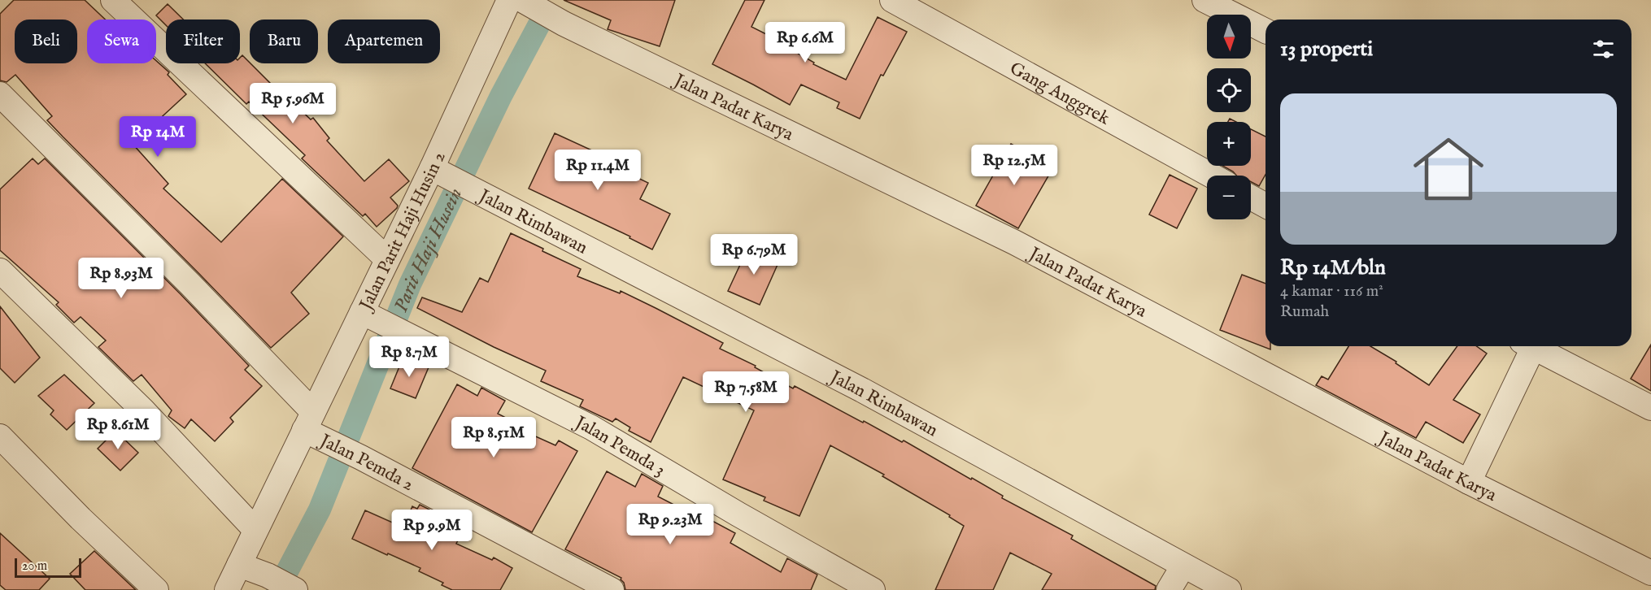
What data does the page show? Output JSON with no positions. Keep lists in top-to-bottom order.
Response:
{
  "streets": {
    "street": [
      "Gang Anggrek",
      "Jalan Padat Karya",
      "Jalan Rimbawan",
      "Jalan Parit Haji Husin 2",
      "Jalan Pemda 3",
      "Jalan Pemda 2"
    ]
  },
  "crossings": [
    ["Jalan Padat Karya", "Jalan Parit Haji Husin 2"],
    ["Jalan Rimbawan", "Jalan Parit Haji Husin 2"],
    ["Jalan Parit Haji Husin 2", "Jalan Pemda 3"],
    ["Jalan Parit Haji Husin 2", "Jalan Pemda 2"]
  ],
  "water": ["Parit Haji Husein"],
  "scale_bar": "20 m",
  "north": "bottom",
  "page": {
    "map_buttons": ["+", "−"],
    "chip": [
      "Beli",
      "Sewa",
      "Filter",
      "Baru",
      "Apartemen"
    ],
    "heading": "13 properti",
    "price": [
      "Rp 6.6M",
      "Rp 5.96M",
      "Rp 14M",
      "Rp 12.5M",
      "Rp 11.4M",
      "Rp 6.79M",
      "Rp 8.93M",
      "Rp 8.7M",
      "Rp 7.58M",
      "Rp 8.61M",
      "Rp 8.51M",
      "Rp 9.23M",
      "Rp 9.9M"
    ],
    "list": [
      {
        "name": "Rp 14M/bln",
        "note": "4 kamar · 116 m² · Rumah"
      }
    ],
    "scale": "20 m"
  }
}
